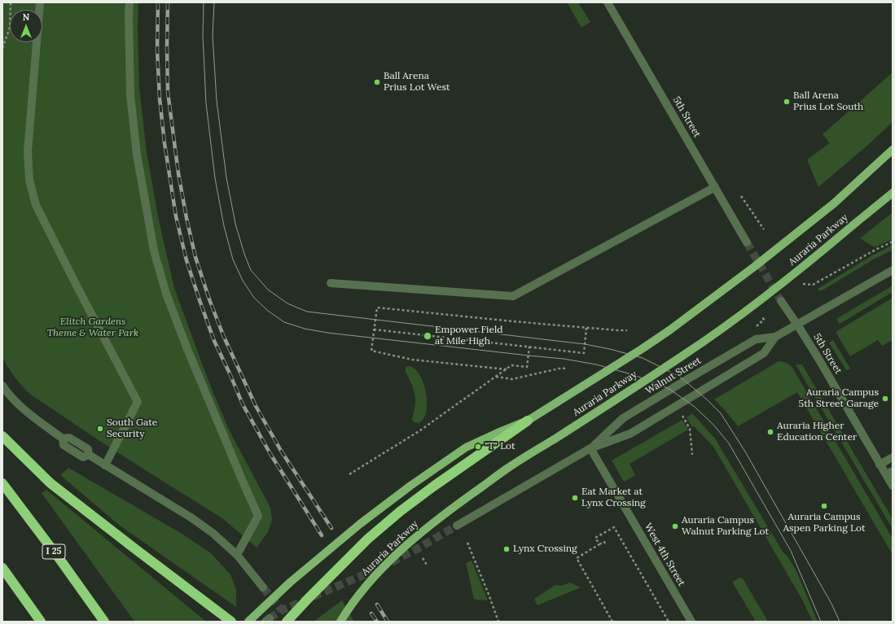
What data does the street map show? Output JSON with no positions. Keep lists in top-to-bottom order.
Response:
{
  "streets": {
    "highway": ["I 25"],
    "main road": ["Auraria Parkway"],
    "street": ["5th Street", "Walnut Street", "West 4th Street"]
  },
  "crossings": [
    ["5th Street", "Walnut Street"],
    ["Walnut Street", "West 4th Street"]
  ],
  "parks": ["Elitch Gardens Theme & Water Park"],
  "places": [
    "Ball Arena Prius Lot West",
    "Ball Arena Prius Lot South",
    "Empower Field at Mile High",
    "Auraria Campus 5th Street Garage",
    "South Gate Security",
    "Auraria Higher Education Center",
    "\"T\" Lot",
    "Eat Market at Lynx Crossing",
    "Auraria Campus Aspen Parking Lot",
    "Auraria Campus Walnut Parking Lot",
    "Lynx Crossing"
  ],
  "north": "top"
}
